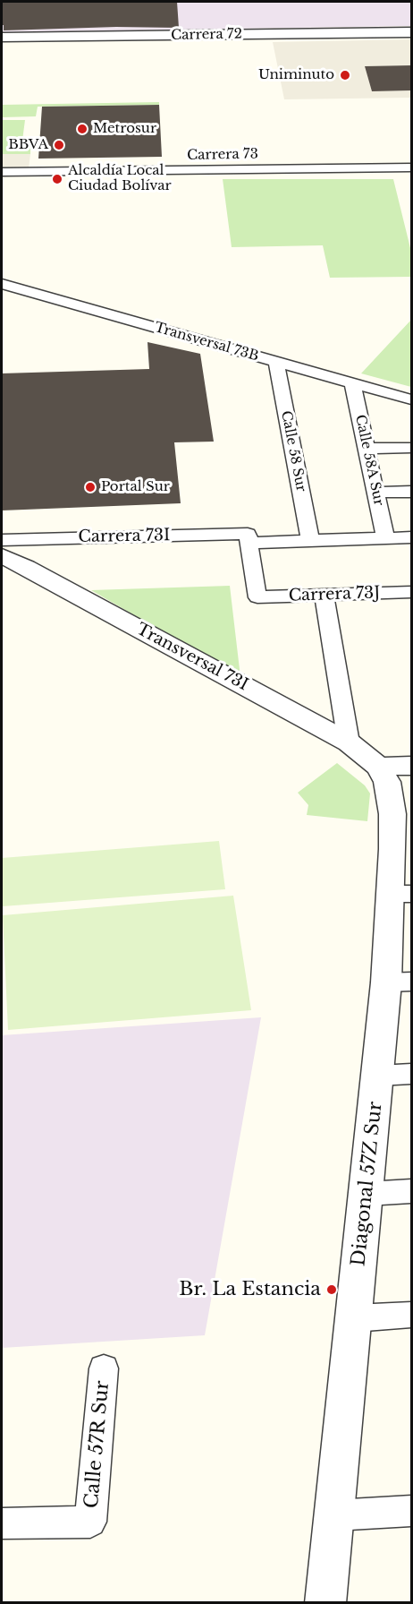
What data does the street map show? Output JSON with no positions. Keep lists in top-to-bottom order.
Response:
{
  "streets": {
    "street": [
      "Carrera 72",
      "Carrera 73",
      "Transversal 73B",
      "Calle 58 Sur",
      "Calle 58A Sur",
      "Carrera 73I",
      "Carrera 73J",
      "Transversal 73I",
      "Diagonal 57Z Sur",
      "Calle 57R Sur"
    ]
  },
  "crossings": [
    ["Transversal 73B", "Calle 58 Sur"],
    ["Transversal 73B", "Calle 58A Sur"],
    ["Calle 58 Sur", "Carrera 73I"],
    ["Calle 58A Sur", "Carrera 73I"],
    ["Carrera 73I", "Carrera 73J"],
    ["Transversal 73I", "Diagonal 57Z Sur"]
  ],
  "places": [
    "Uniminuto",
    "Metrosur",
    "BBVA",
    "Alcaldía Local Ciudad Bolívar",
    "Portal Sur",
    "Br. La Estancia"
  ]
}
